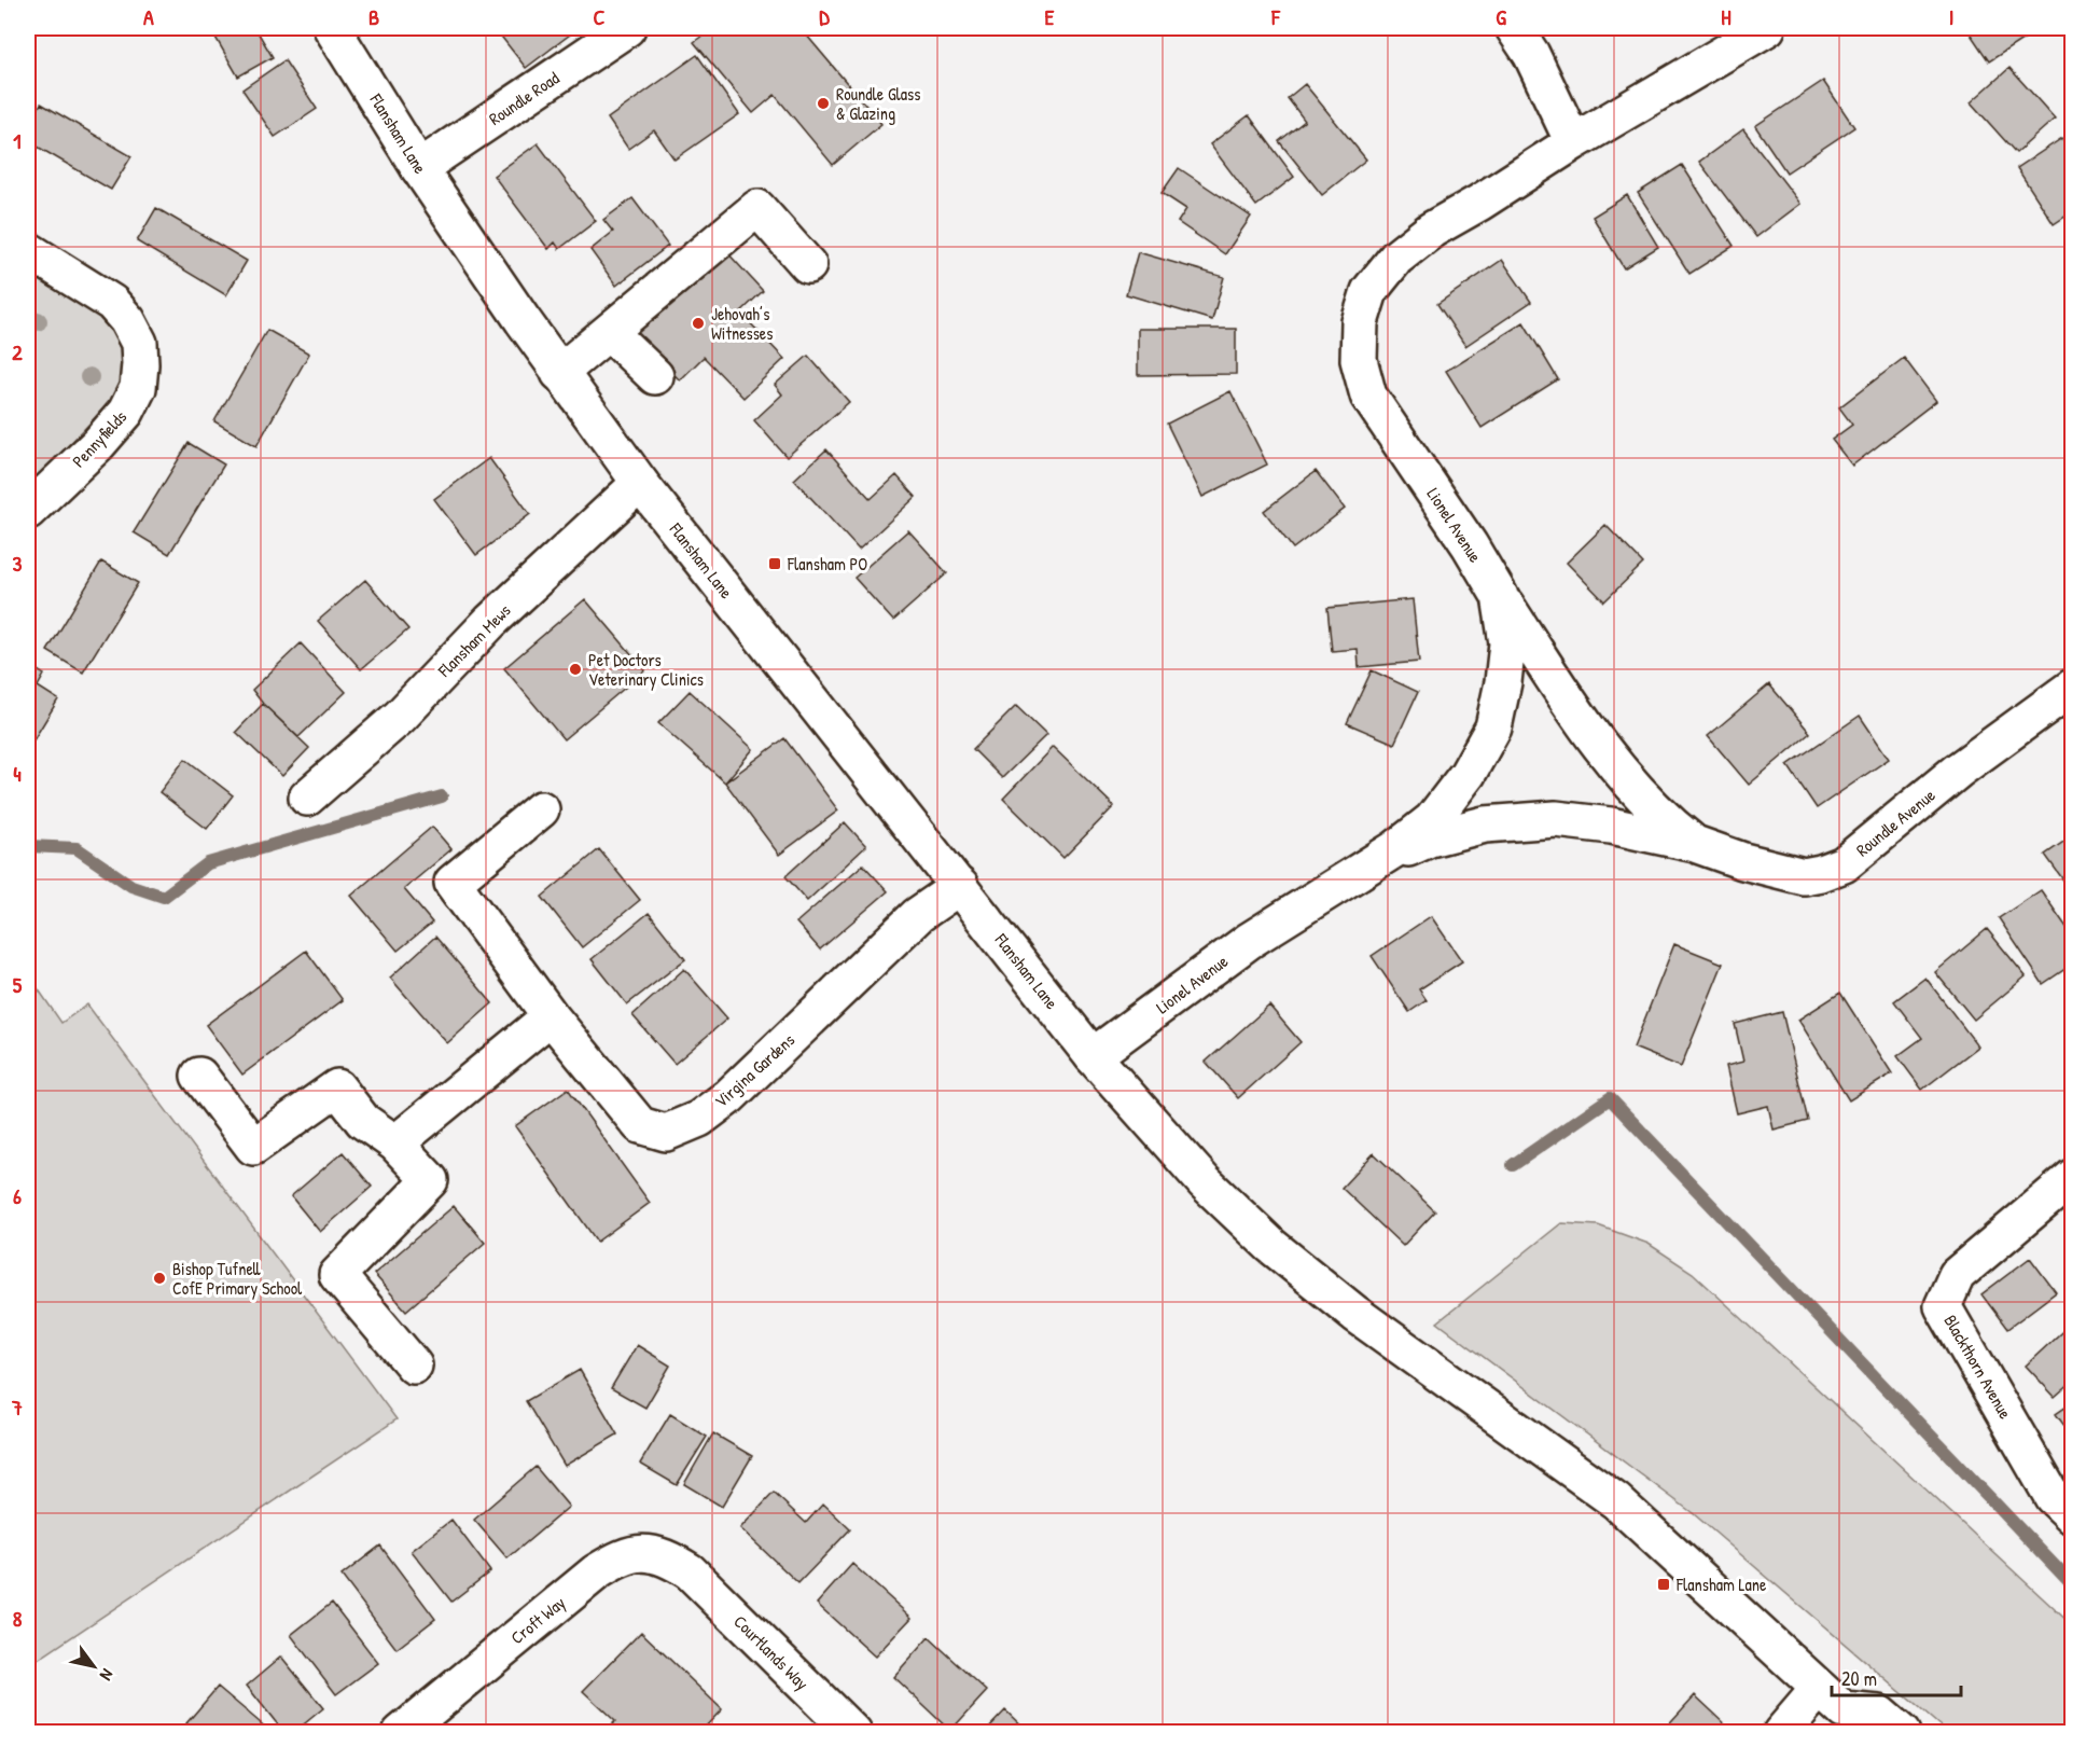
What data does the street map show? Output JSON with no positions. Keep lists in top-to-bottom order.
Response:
{
  "streets": {
    "street": [
      "Roundle Road",
      "Flansham Lane",
      "Pennyfields",
      "Lionel Avenue",
      "Flansham Mews",
      "Roundle Avenue",
      "Virgina Gardens",
      "Blackthorn Avenue",
      "Croft Way",
      "Courtlands Way"
    ]
  },
  "crossings": [
    ["Roundle Road", "Flansham Lane"],
    ["Flansham Lane", "Lionel Avenue"],
    ["Flansham Lane", "Flansham Mews"],
    ["Flansham Lane", "Virgina Gardens"],
    ["Lionel Avenue", "Roundle Avenue"],
    ["Croft Way", "Courtlands Way"]
  ],
  "places": {
    "other": [
      "Roundle Glass & Glazing",
      "Jehovah’s Witnesses",
      "Pet Doctors Veterinary Clinics",
      "Bishop Tufnell CofE Primary School"
    ],
    "transit": ["Flansham PO", "Flansham Lane"]
  },
  "scale_bar": "20 m",
  "north": "bottom right",
  "grid": {
    "columns": [
      "A",
      "B",
      "C",
      "D",
      "E",
      "F",
      "G",
      "H",
      "I"
    ],
    "rows": [
      "1",
      "2",
      "3",
      "4",
      "5",
      "6",
      "7",
      "8"
    ]
  }
}
